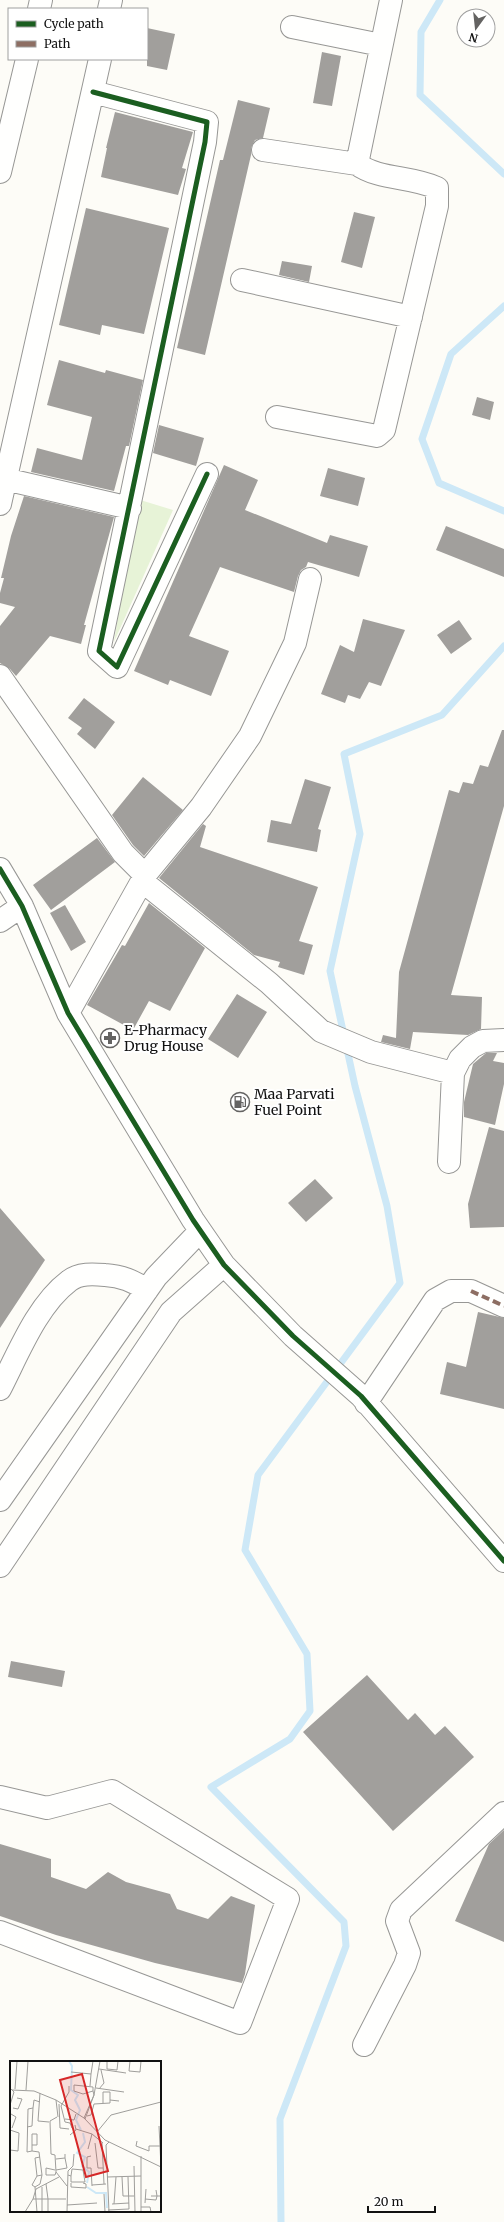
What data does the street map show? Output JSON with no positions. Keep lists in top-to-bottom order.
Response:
{
  "places": {
    "pharmacy": ["E-Pharmacy Drug House"],
    "fuel station": ["Maa Parvati Fuel Point"]
  },
  "legend": ["Cycle path", "Path"],
  "scale_bar": "20 m",
  "north": "bottom"
}
